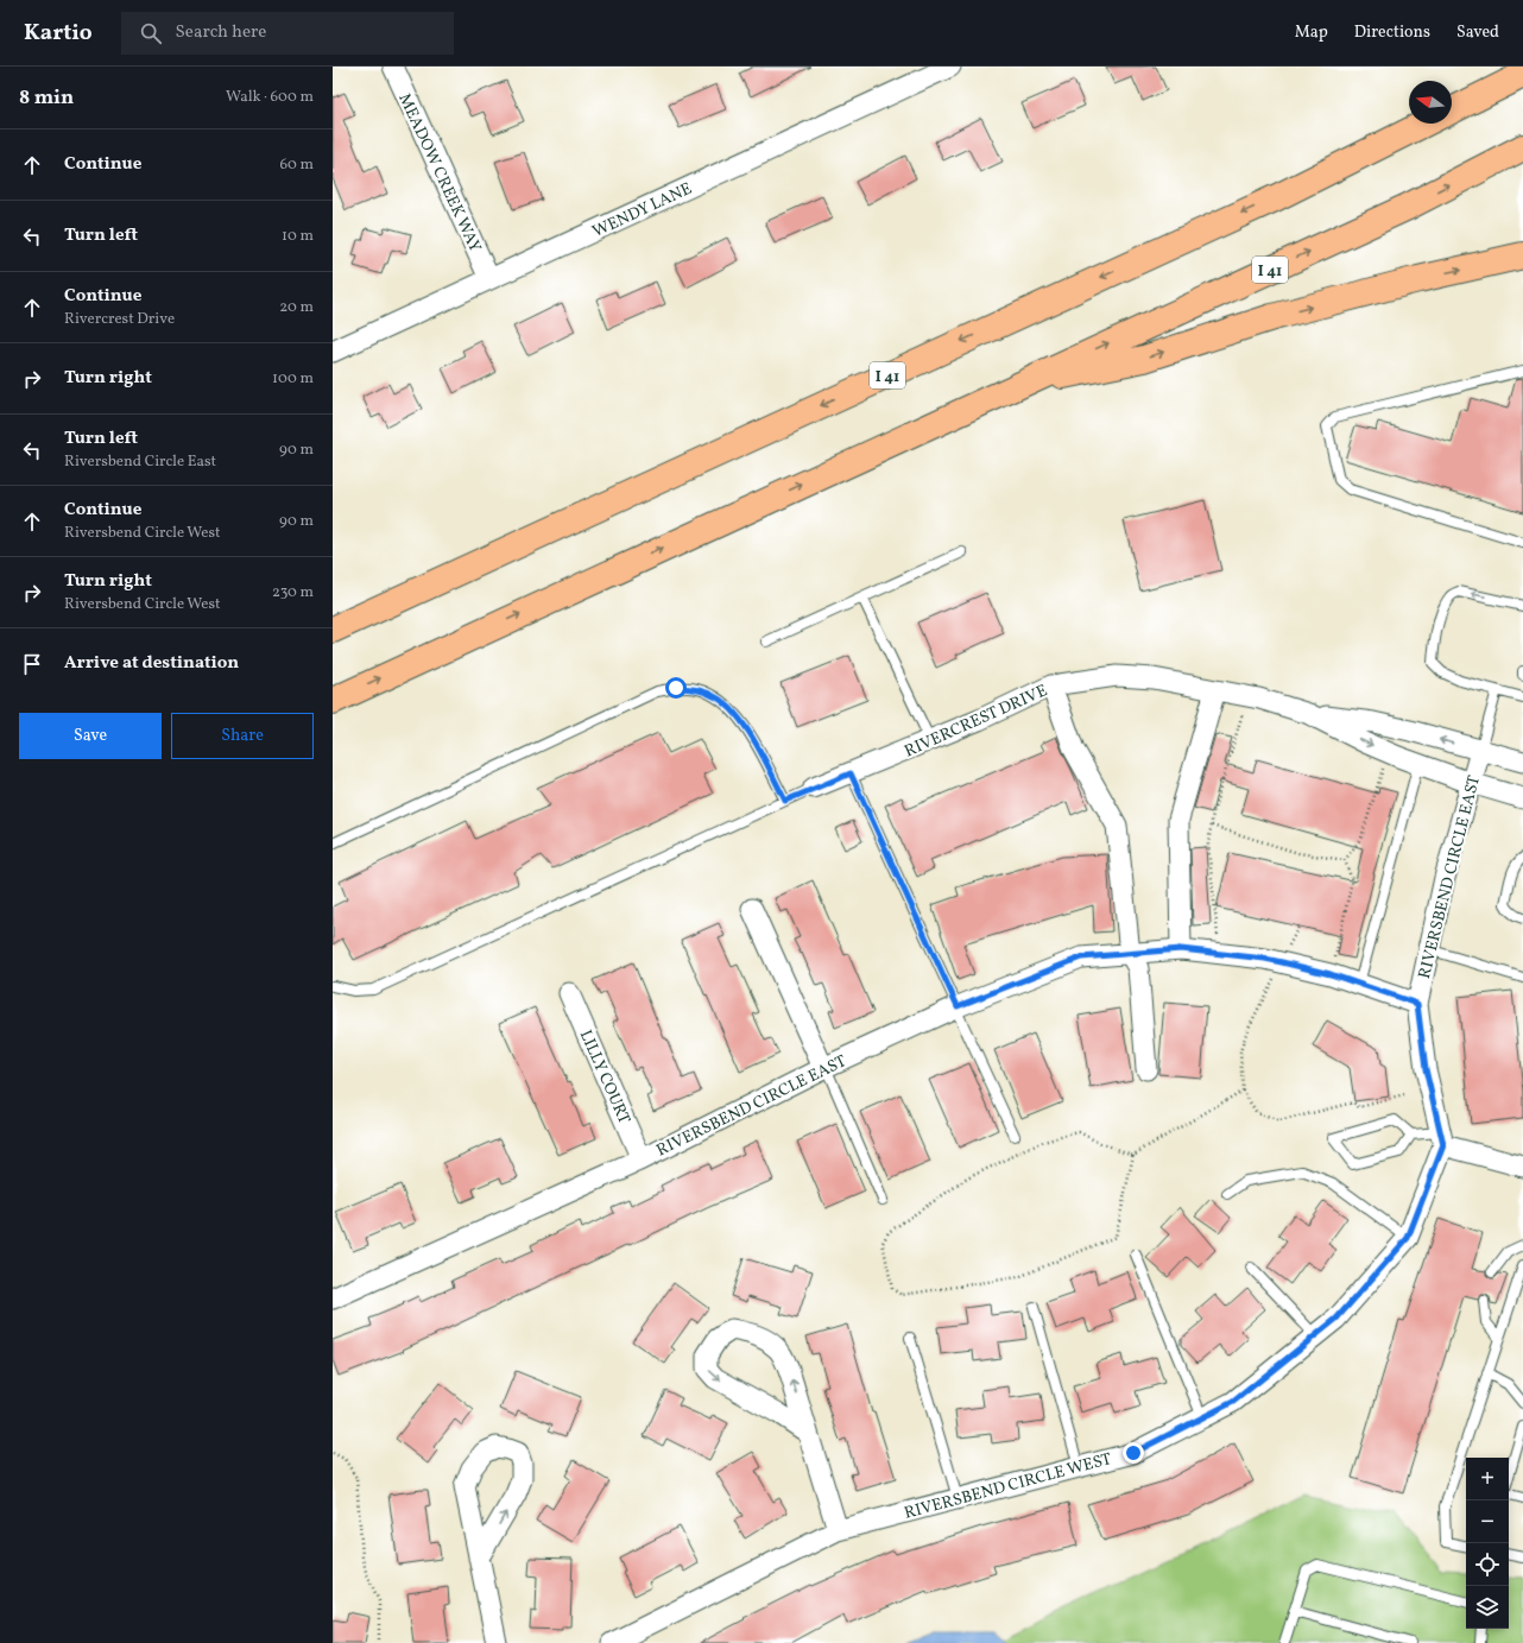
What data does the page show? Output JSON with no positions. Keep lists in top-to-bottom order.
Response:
{
  "streets": {
    "highway": ["I 41"],
    "street": [
      "MEADOW CREEK WAY",
      "WENDY LANE",
      "RIVERCREST DRIVE",
      "RIVERSBEND CIRCLE EAST",
      "LILLY COURT",
      "RIVERSBEND CIRCLE WEST"
    ]
  },
  "crossings": [
    ["MEADOW CREEK WAY", "WENDY LANE"],
    ["RIVERCREST DRIVE", "RIVERSBEND CIRCLE EAST"],
    ["RIVERSBEND CIRCLE EAST", "LILLY COURT"]
  ],
  "north": "left",
  "page": {
    "header": "Kartio",
    "search": "Search here",
    "nav": ["Map", "Directions", "Saved"],
    "heading": ["8 min", "Walk · 600 m"],
    "list": [
      ["Continue", "60 m"],
      ["Turn left", "10 m"],
      ["Continue", "Rivercrest Drive", "20 m"],
      ["Turn right", "100 m"],
      ["Turn left", "Riversbend Circle East", "90 m"],
      ["Continue", "Riversbend Circle West", "90 m"],
      ["Turn right", "Riversbend Circle West", "230 m"],
      "Arrive at destination"
    ],
    "buttons": ["Save", "Share"],
    "map_buttons": ["+", "−"]
  }
}
